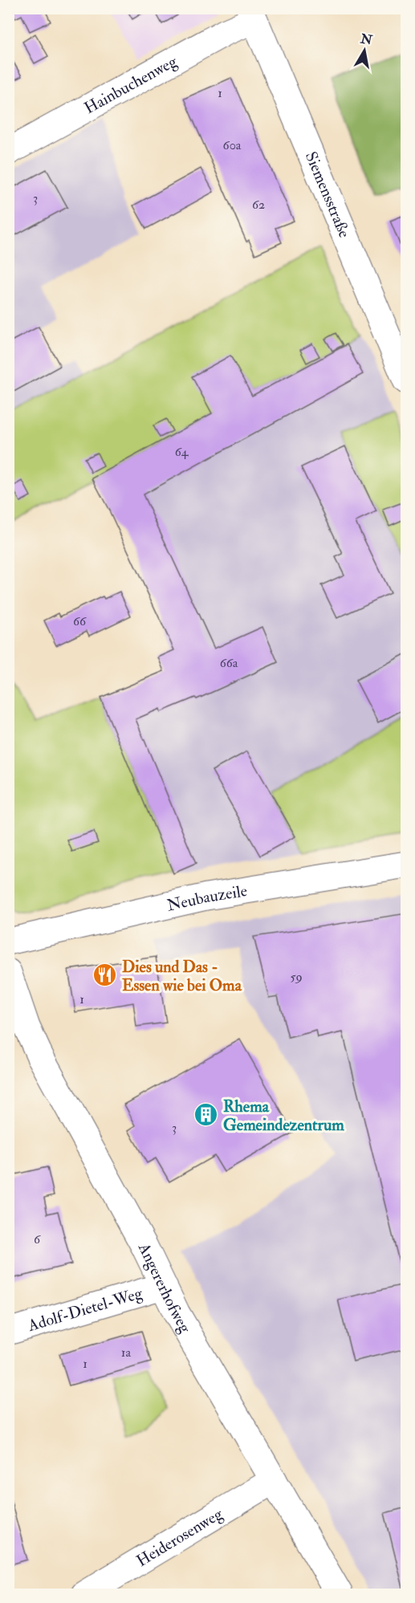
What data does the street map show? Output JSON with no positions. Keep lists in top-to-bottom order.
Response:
{
  "streets": {
    "street": [
      "Hainbuchenweg",
      "Siemensstraße",
      "Neubauzeile",
      "Angererhofweg",
      "Adolf-Dietel-Weg",
      "Heiderosenweg"
    ]
  },
  "crossings": [
    ["Hainbuchenweg", "Siemensstraße"],
    ["Angererhofweg", "Adolf-Dietel-Weg"],
    ["Angererhofweg", "Heiderosenweg"]
  ],
  "places": {
    "restaurant": ["Dies und Das - Essen wie bei Oma"],
    "building": ["Rhema Gemeindezentrum"]
  },
  "house_numbers": [
    "1",
    "60a",
    "3",
    "62",
    "64",
    "66",
    "66a",
    "59",
    "1",
    "3",
    "6",
    "1a",
    "1"
  ],
  "north": "top"
}
